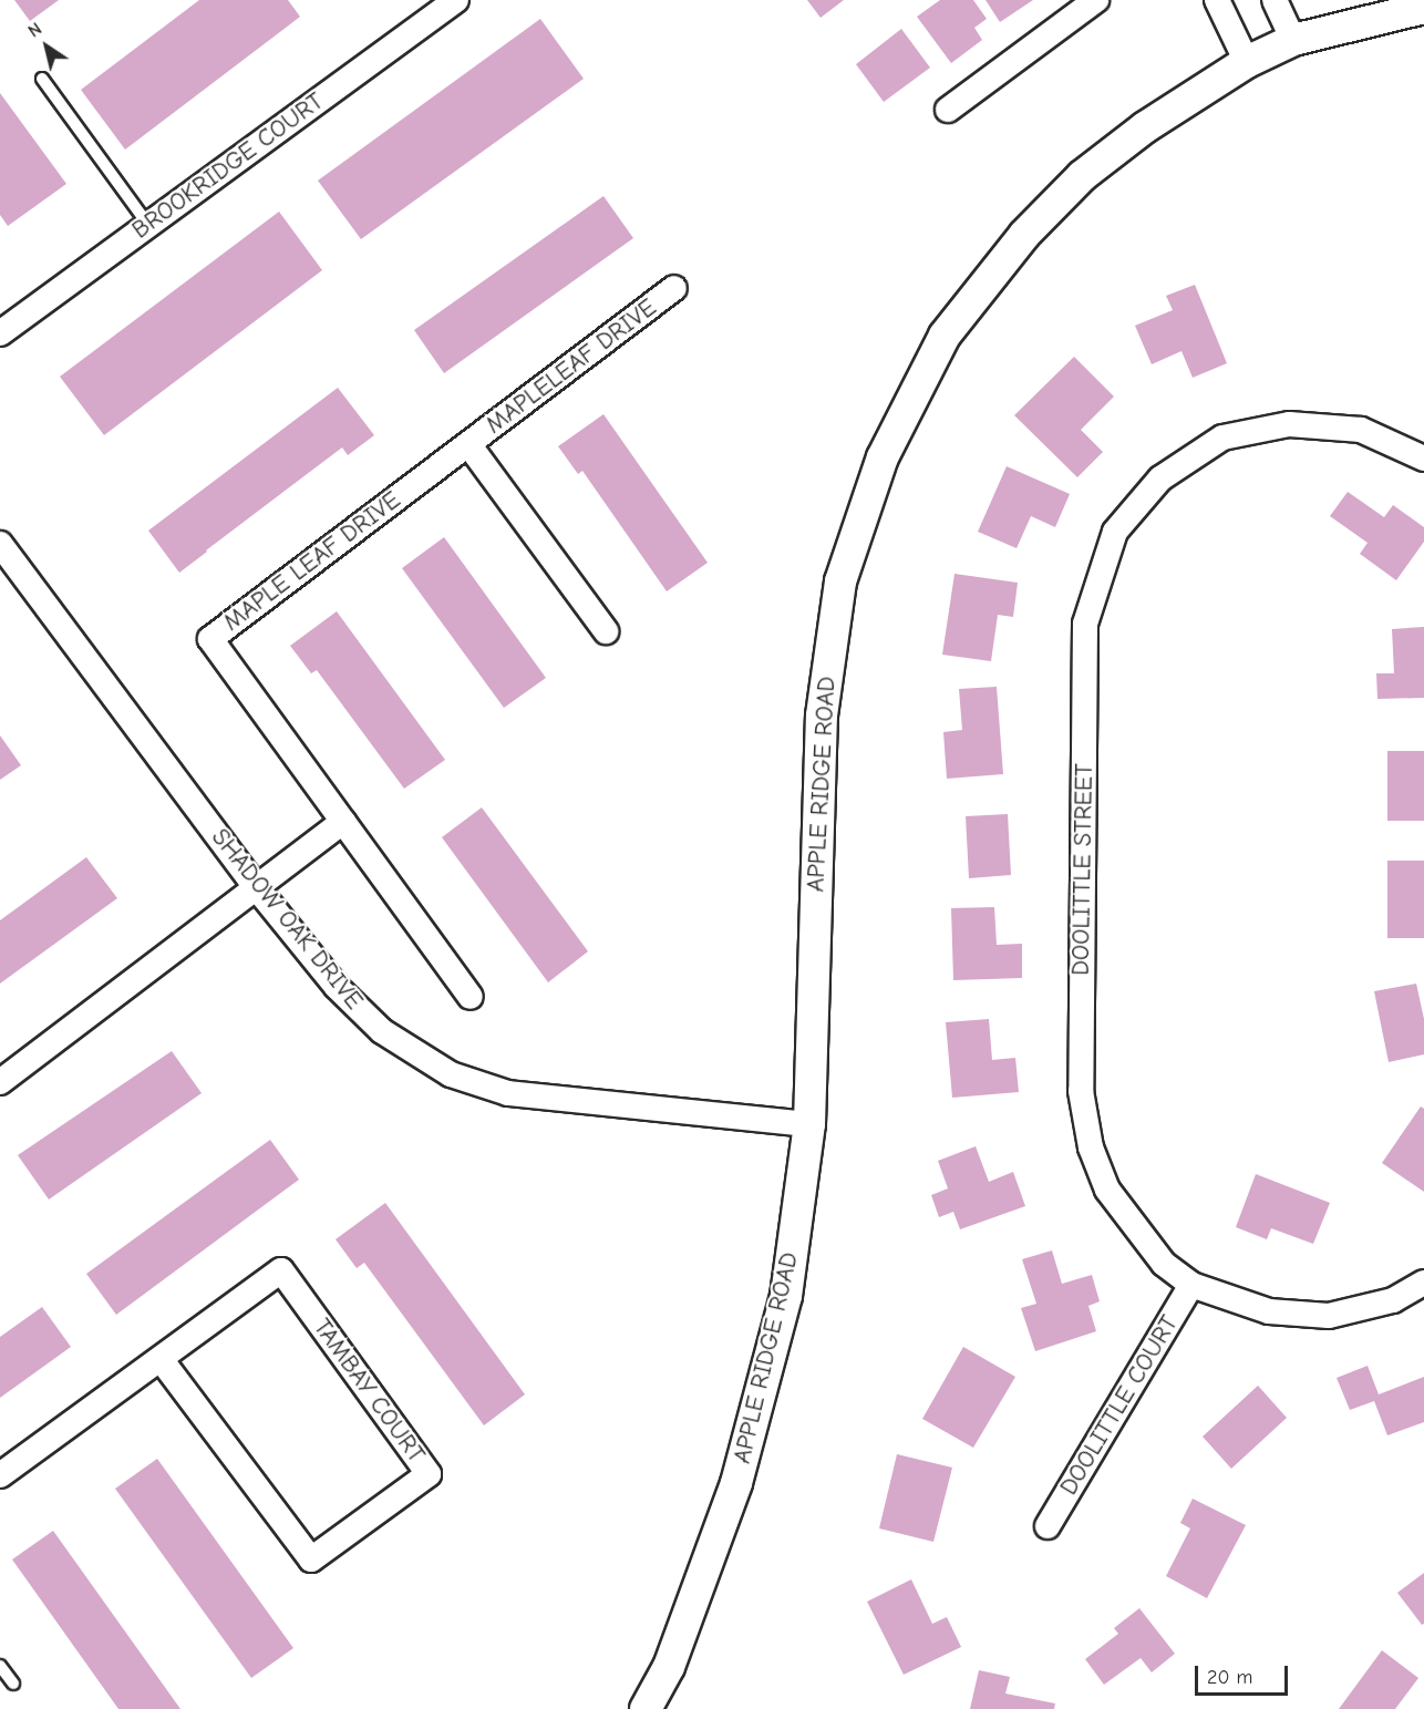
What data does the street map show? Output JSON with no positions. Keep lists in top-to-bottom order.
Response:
{
  "streets": {
    "street": [
      "BROOKRIDGE COURT",
      "MAPLELEAF DRIVE",
      "MAPLE LEAF DRIVE",
      "APPLE RIDGE ROAD",
      "DOOLITTLE STREET",
      "SHADOW OAK DRIVE",
      "TAMBAY COURT",
      "DOOLITTLE COURT"
    ]
  },
  "crossings": [
    ["MAPLELEAF DRIVE", "MAPLE LEAF DRIVE"],
    ["APPLE RIDGE ROAD", "SHADOW OAK DRIVE"],
    ["DOOLITTLE STREET", "DOOLITTLE COURT"]
  ],
  "scale_bar": "20 m",
  "north": "top left"
}
